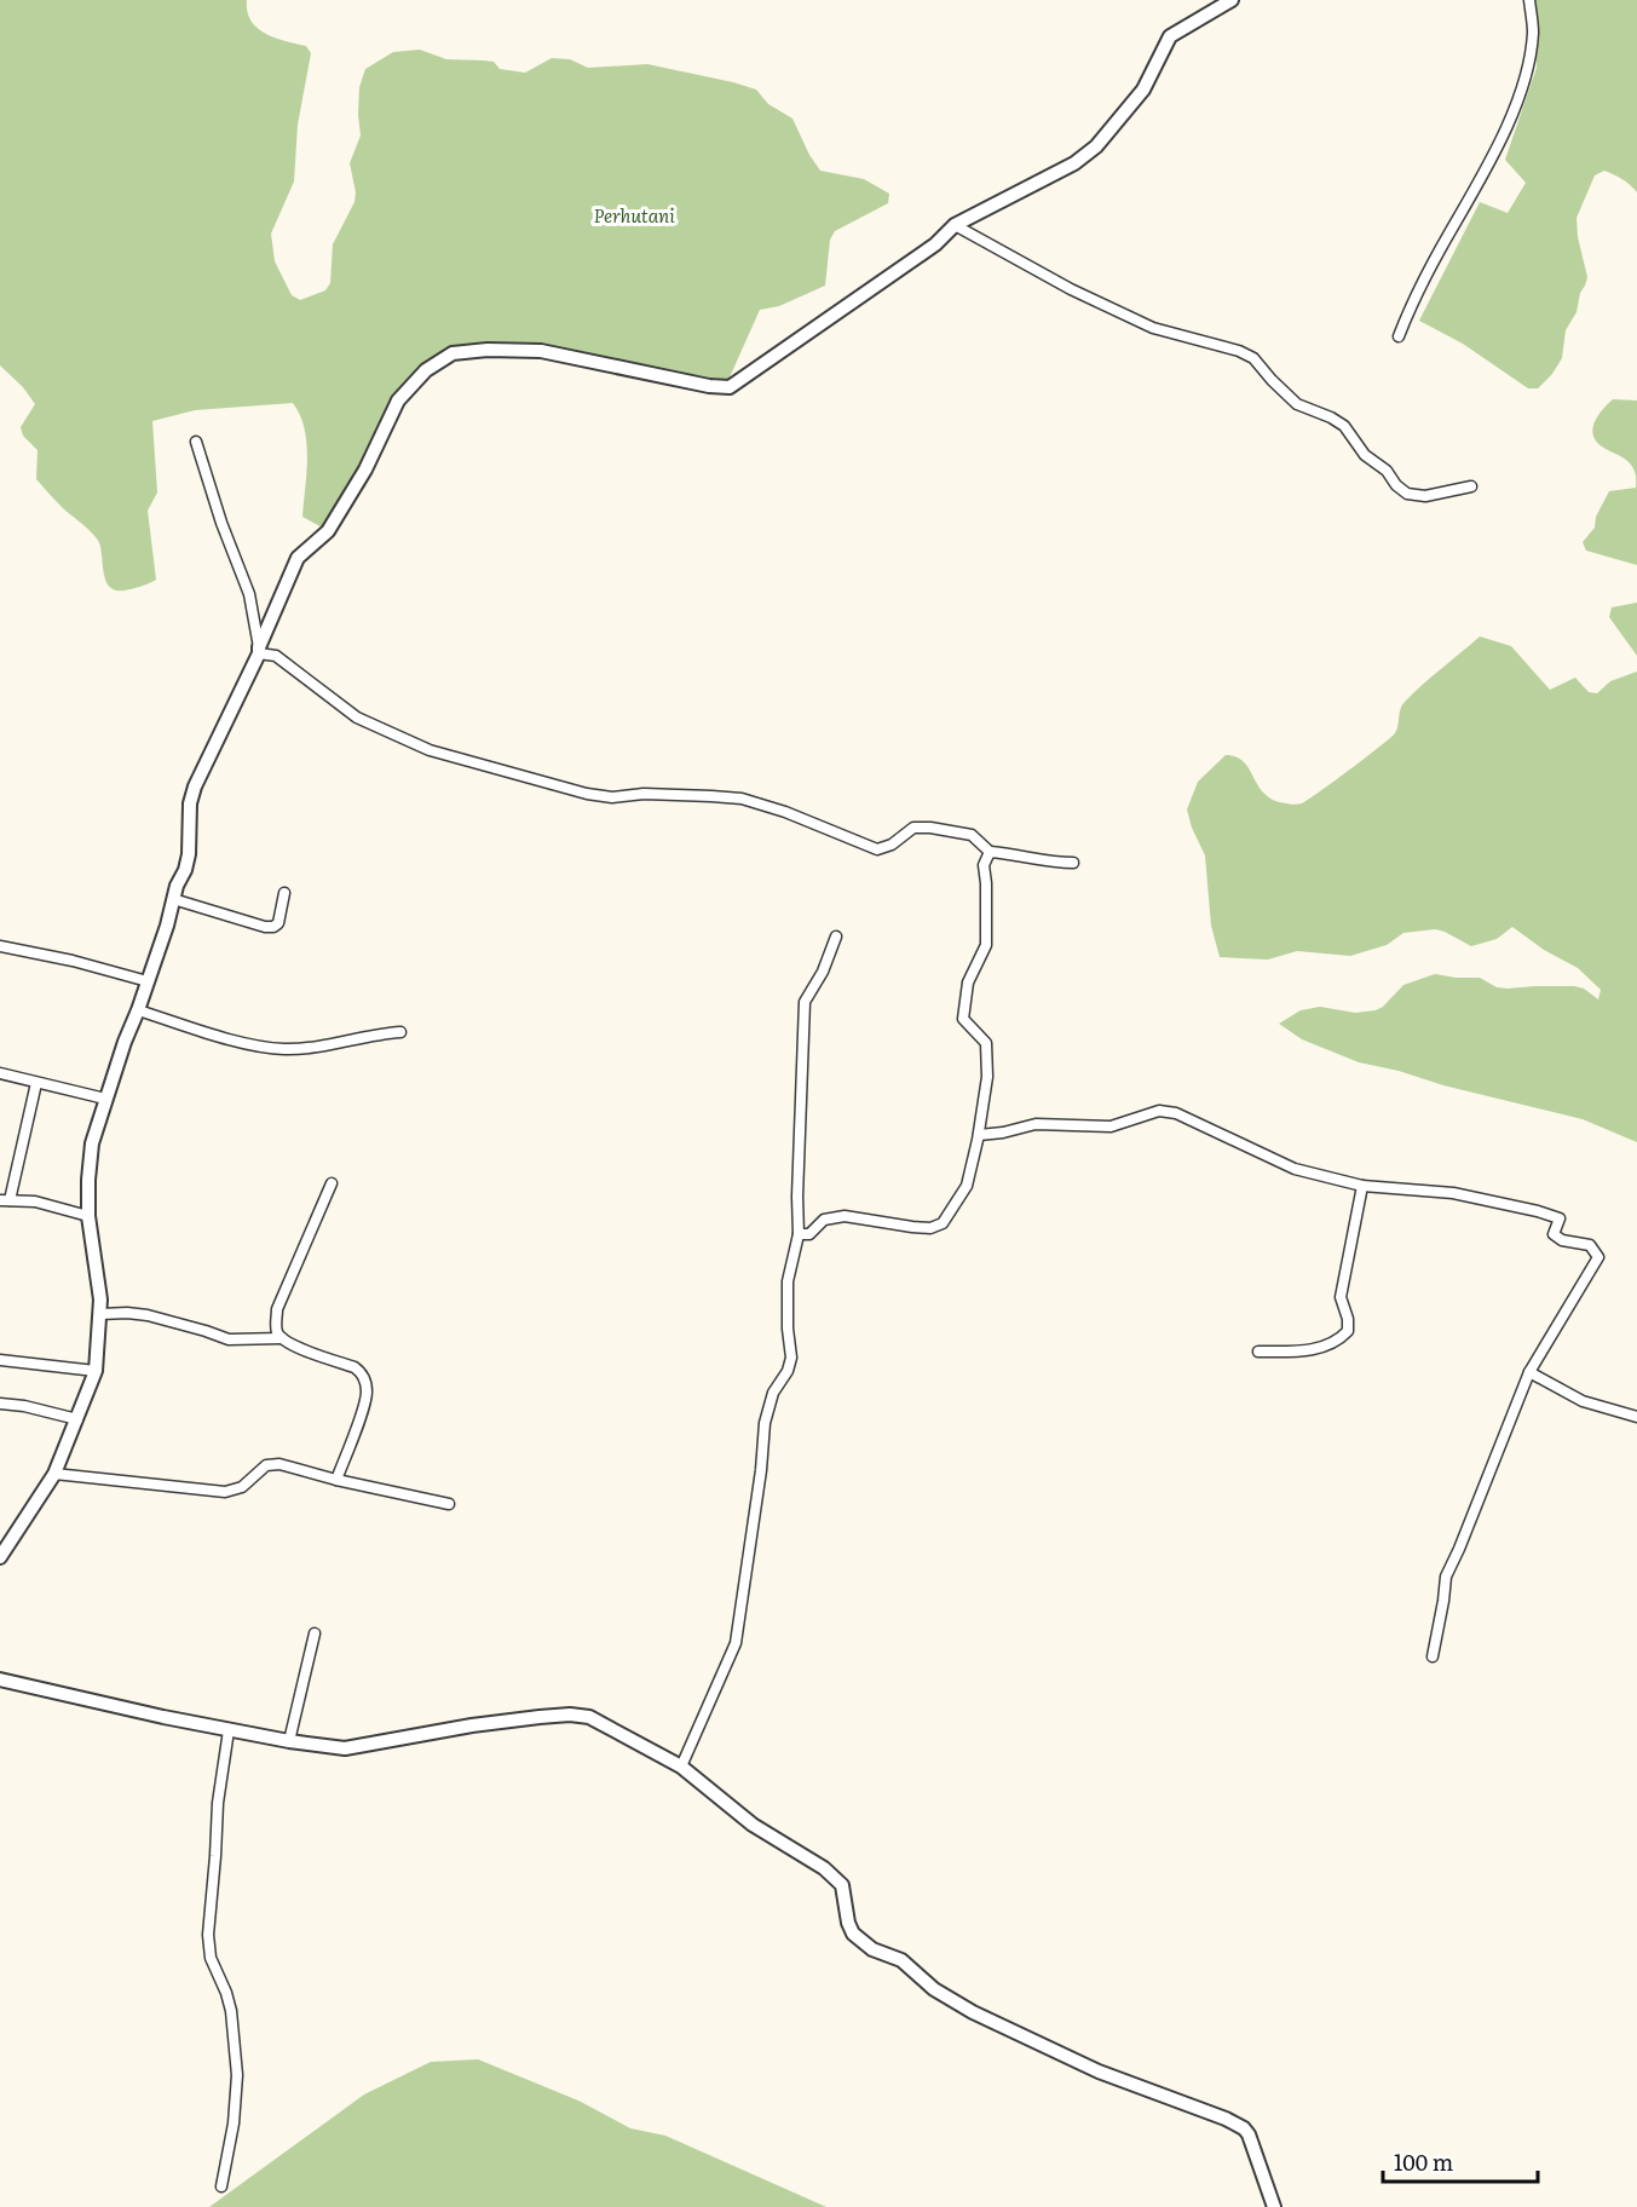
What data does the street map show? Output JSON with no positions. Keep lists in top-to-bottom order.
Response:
{
  "parks": ["Perhutani"],
  "scale_bar": "100 m"
}
